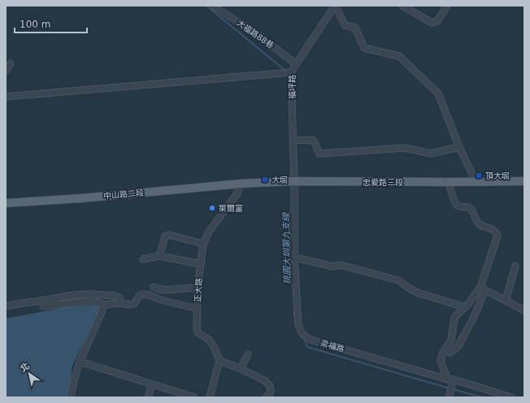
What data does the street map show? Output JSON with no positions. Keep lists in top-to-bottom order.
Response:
{
  "streets": {
    "main road": ["忠愛路三段", "中山路二段"],
    "street": [
      "大福路88巷",
      "福坪路",
      "正大路",
      "梁福路"
    ]
  },
  "crossings": [
    ["大福路88巷", "福坪路"],
    ["福坪路", "忠愛路三段"],
    ["福坪路", "梁福路"],
    ["忠愛路三段", "中山路二段"],
    ["忠愛路三段", "正大路"],
    ["忠愛路三段", "梁福路"],
    ["中山路二段", "正大路"]
  ],
  "water": ["桃園大圳第九支線"],
  "places": {
    "transit": ["頂大堀", "大堀"],
    "other": ["萊爾富"]
  },
  "scale_bar": "100 m",
  "north": "top left"
}
